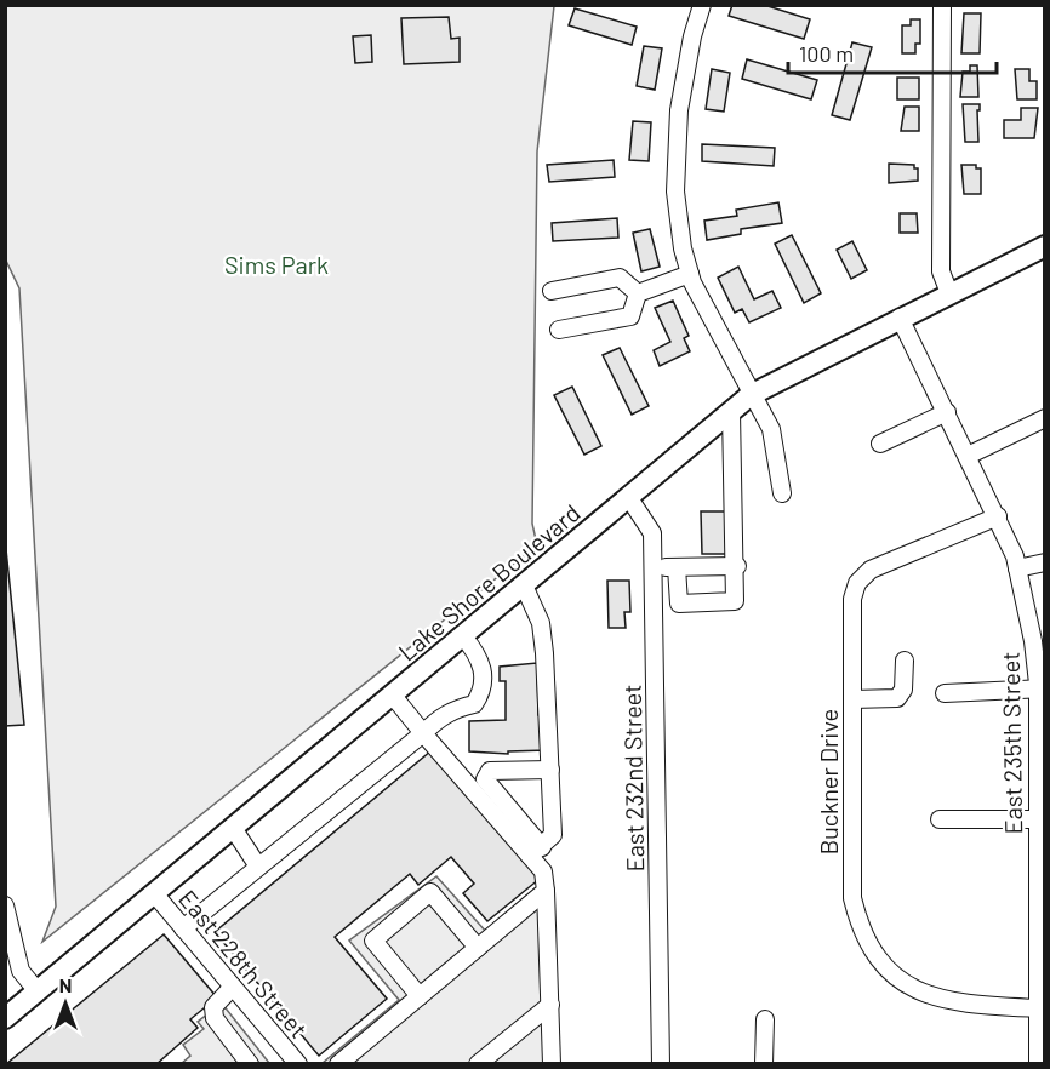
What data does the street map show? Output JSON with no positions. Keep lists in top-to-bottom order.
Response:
{
  "streets": {
    "main road": ["Lake Shore Boulevard"],
    "street": [
      "East 235th Street",
      "East 232nd Street",
      "Buckner Drive",
      "East 228th Street"
    ]
  },
  "crossings": [
    ["Lake Shore Boulevard", "East 235th Street"],
    ["Lake Shore Boulevard", "East 232nd Street"],
    ["Lake Shore Boulevard", "East 228th Street"],
    ["East 235th Street", "Buckner Drive"]
  ],
  "parks": ["Sims Park"],
  "scale_bar": "100 m",
  "north": "top"
}
